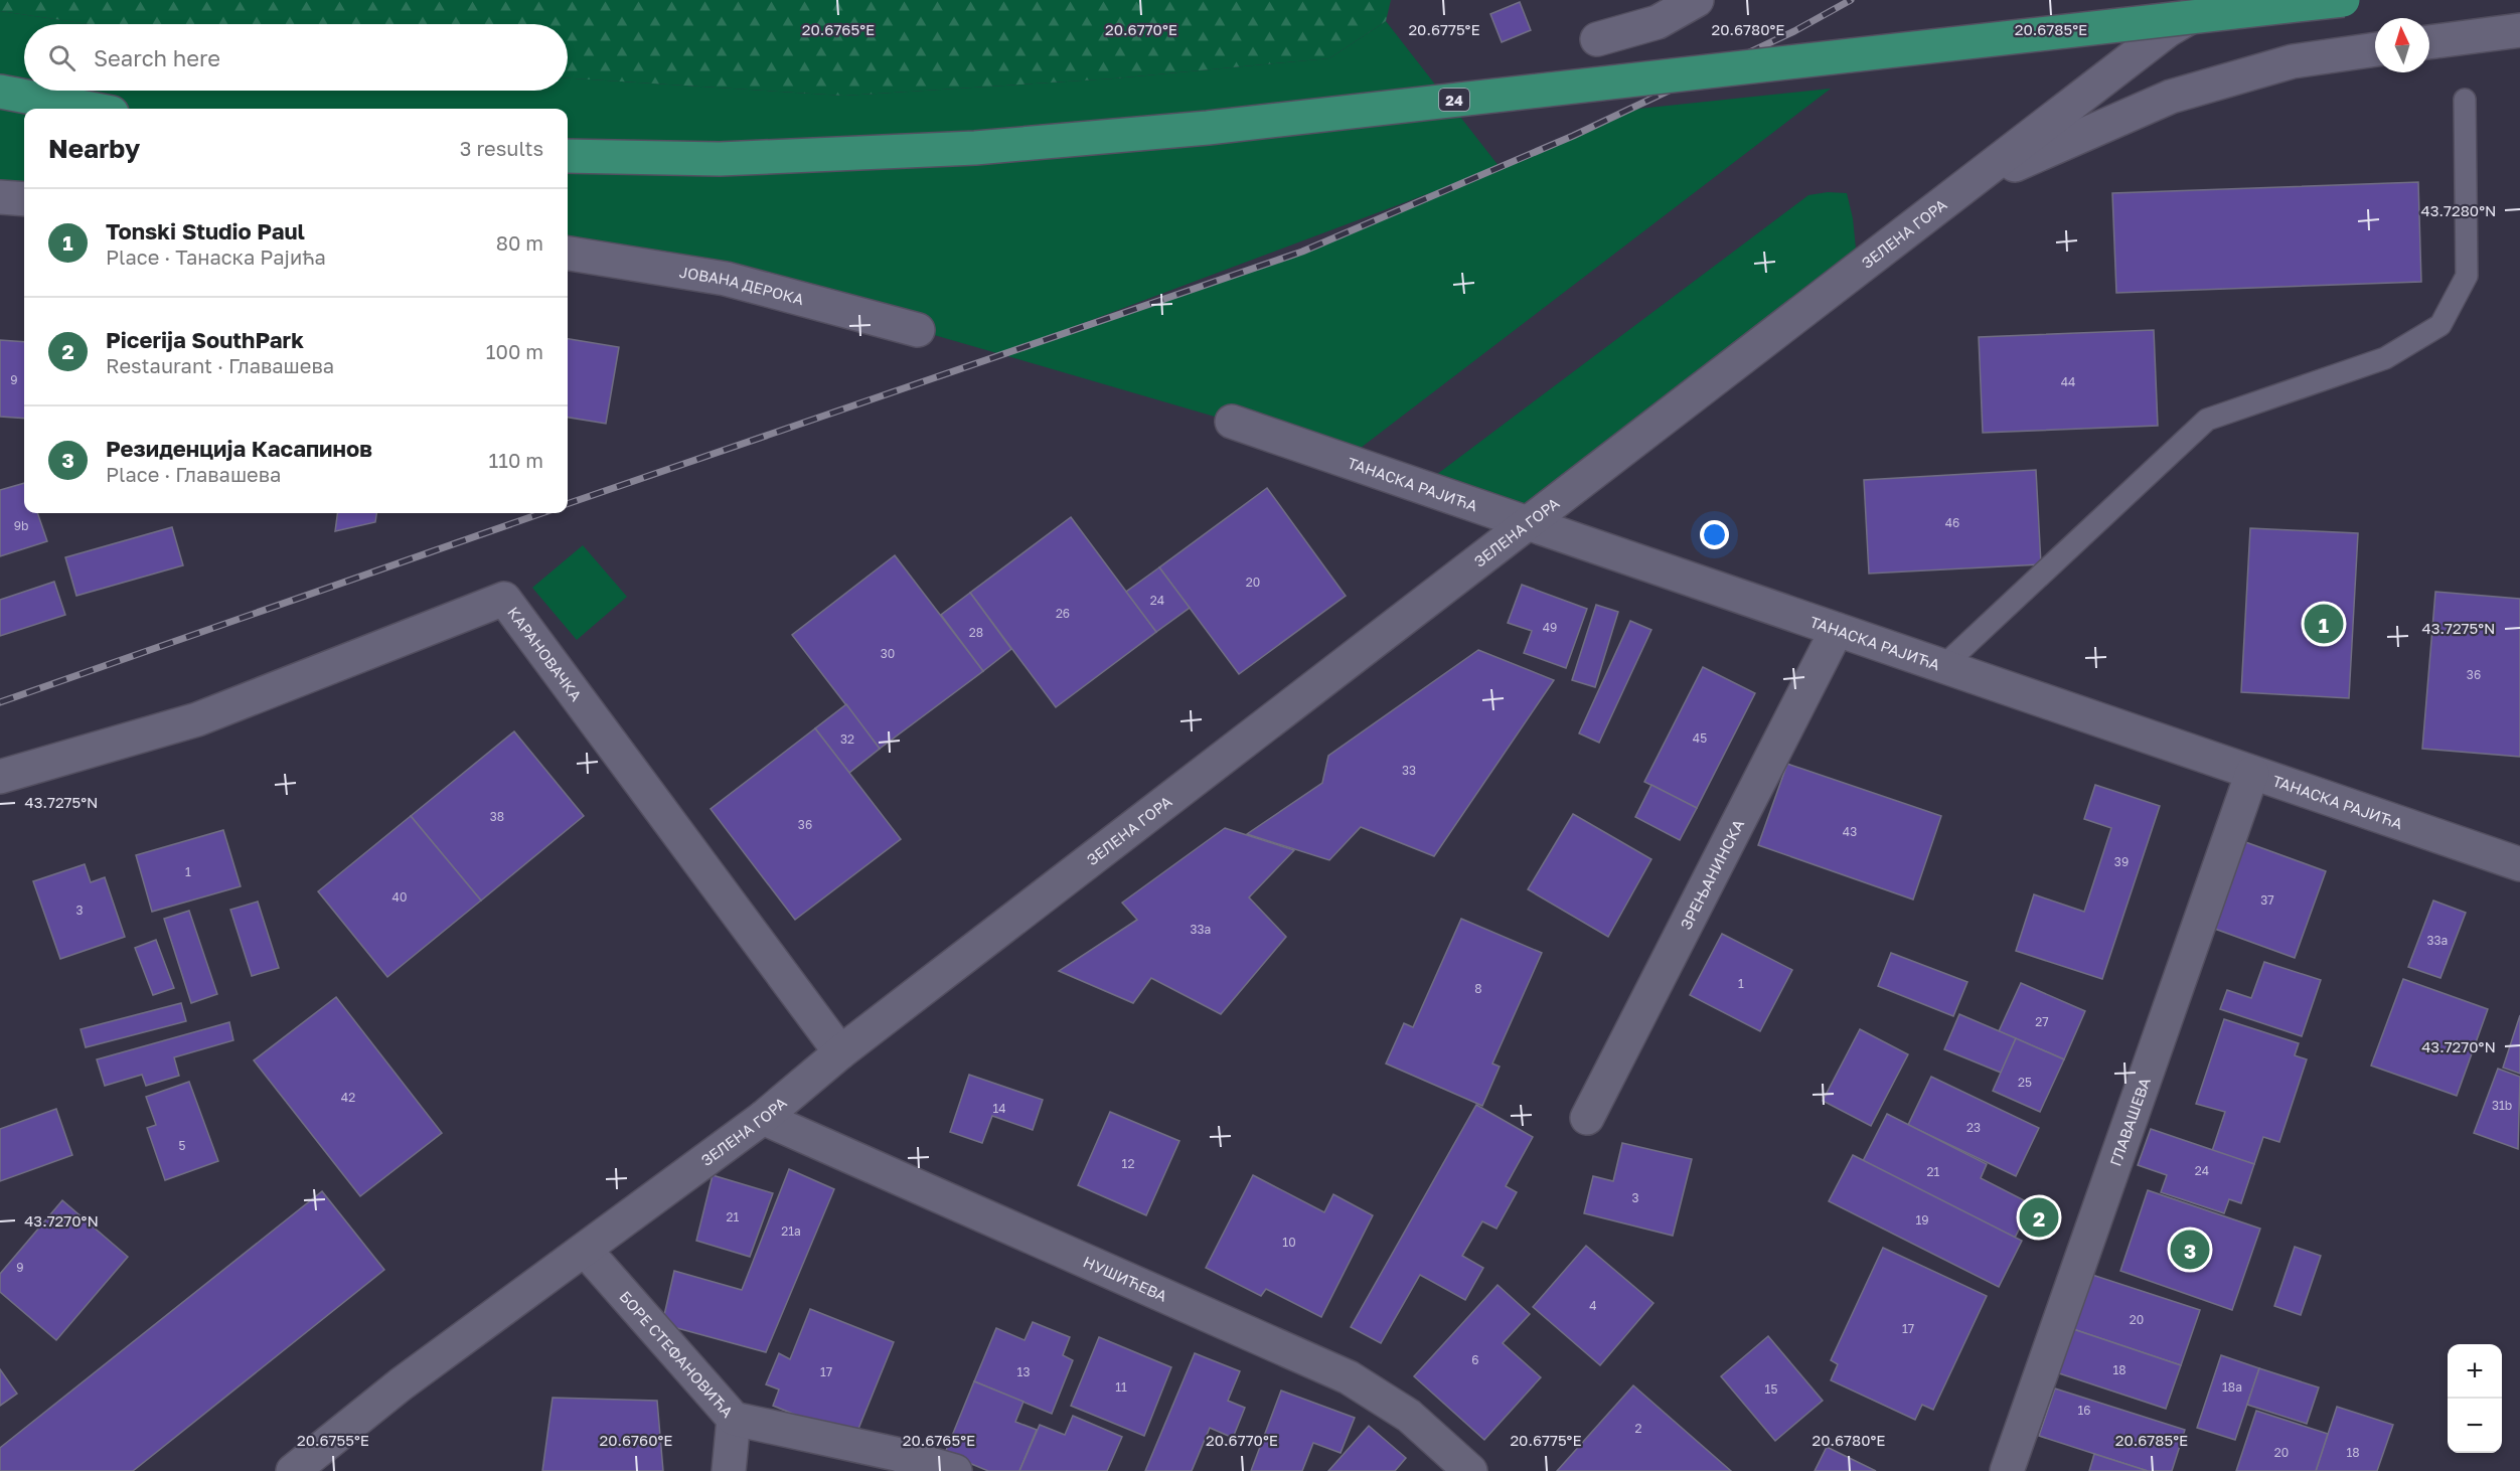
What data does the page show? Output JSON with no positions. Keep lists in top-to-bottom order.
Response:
{
  "streets": {
    "main road": ["24"],
    "street": [
      "ЗЕЛЕНА ГОРА",
      "ЈОВАНА ДЕРОКА",
      "ТАНАСКА РАЈИЋА",
      "КАРАНОВАЧКА",
      "ЗРЕЊАНИНСКА",
      "ГЛАВАШЕВА",
      "НУШИЋЕВА",
      "БОРЕ СТЕФАНОВИЋА"
    ]
  },
  "crossings": [
    ["ЗЕЛЕНА ГОРА", "ТАНАСКА РАЈИЋА"],
    ["ЗЕЛЕНА ГОРА", "КАРАНОВАЧКА"],
    ["ЗЕЛЕНА ГОРА", "НУШИЋЕВА"],
    ["ЗЕЛЕНА ГОРА", "БОРЕ СТЕФАНОВИЋА"],
    ["ТАНАСКА РАЈИЋА", "ЗРЕЊАНИНСКА"],
    ["ТАНАСКА РАЈИЋА", "ГЛАВАШЕВА"]
  ],
  "house_numbers": [
    "9",
    "44",
    "46",
    "9b",
    "20",
    "24",
    "26",
    "49",
    "28",
    "30",
    "36",
    "45",
    "32",
    "33",
    "38",
    "36",
    "43",
    "39",
    "1",
    "40",
    "37",
    "3",
    "33a",
    "33a",
    "1",
    "8",
    "27",
    "25",
    "42",
    "31b",
    "14",
    "23",
    "5",
    "12",
    "24",
    "21",
    "3",
    "21",
    "19",
    "21a",
    "10",
    "9",
    "4",
    "20",
    "17",
    "6",
    "18",
    "17",
    "13",
    "11",
    "18a",
    "15",
    "16",
    "2",
    "20",
    "18"
  ],
  "north": "top",
  "page": {
    "search": "Search here",
    "heading": ["Nearby", "3 results"],
    "list": [
      {
        "mark": "1",
        "name": "Tonski Studio Paul",
        "note": "Place · Танаска Рајића",
        "value": "80 m"
      },
      {
        "mark": "2",
        "name": "Picerija SouthPark",
        "note": "Restaurant · Главашева",
        "value": "100 m"
      },
      {
        "mark": "3",
        "name": "Резиденција Касапинов",
        "note": "Place · Главашева",
        "value": "110 m"
      }
    ],
    "pins": ["1", "2", "3"],
    "map_buttons": ["+", "−"]
  },
  "coordinates": [
    "20.6765°E",
    "20.6770°E",
    "20.6775°E",
    "20.6780°E",
    "20.6785°E",
    "43.7280°N",
    "43.7275°N",
    "43.7270°N",
    "20.6755°E",
    "20.6760°E"
  ]
}
